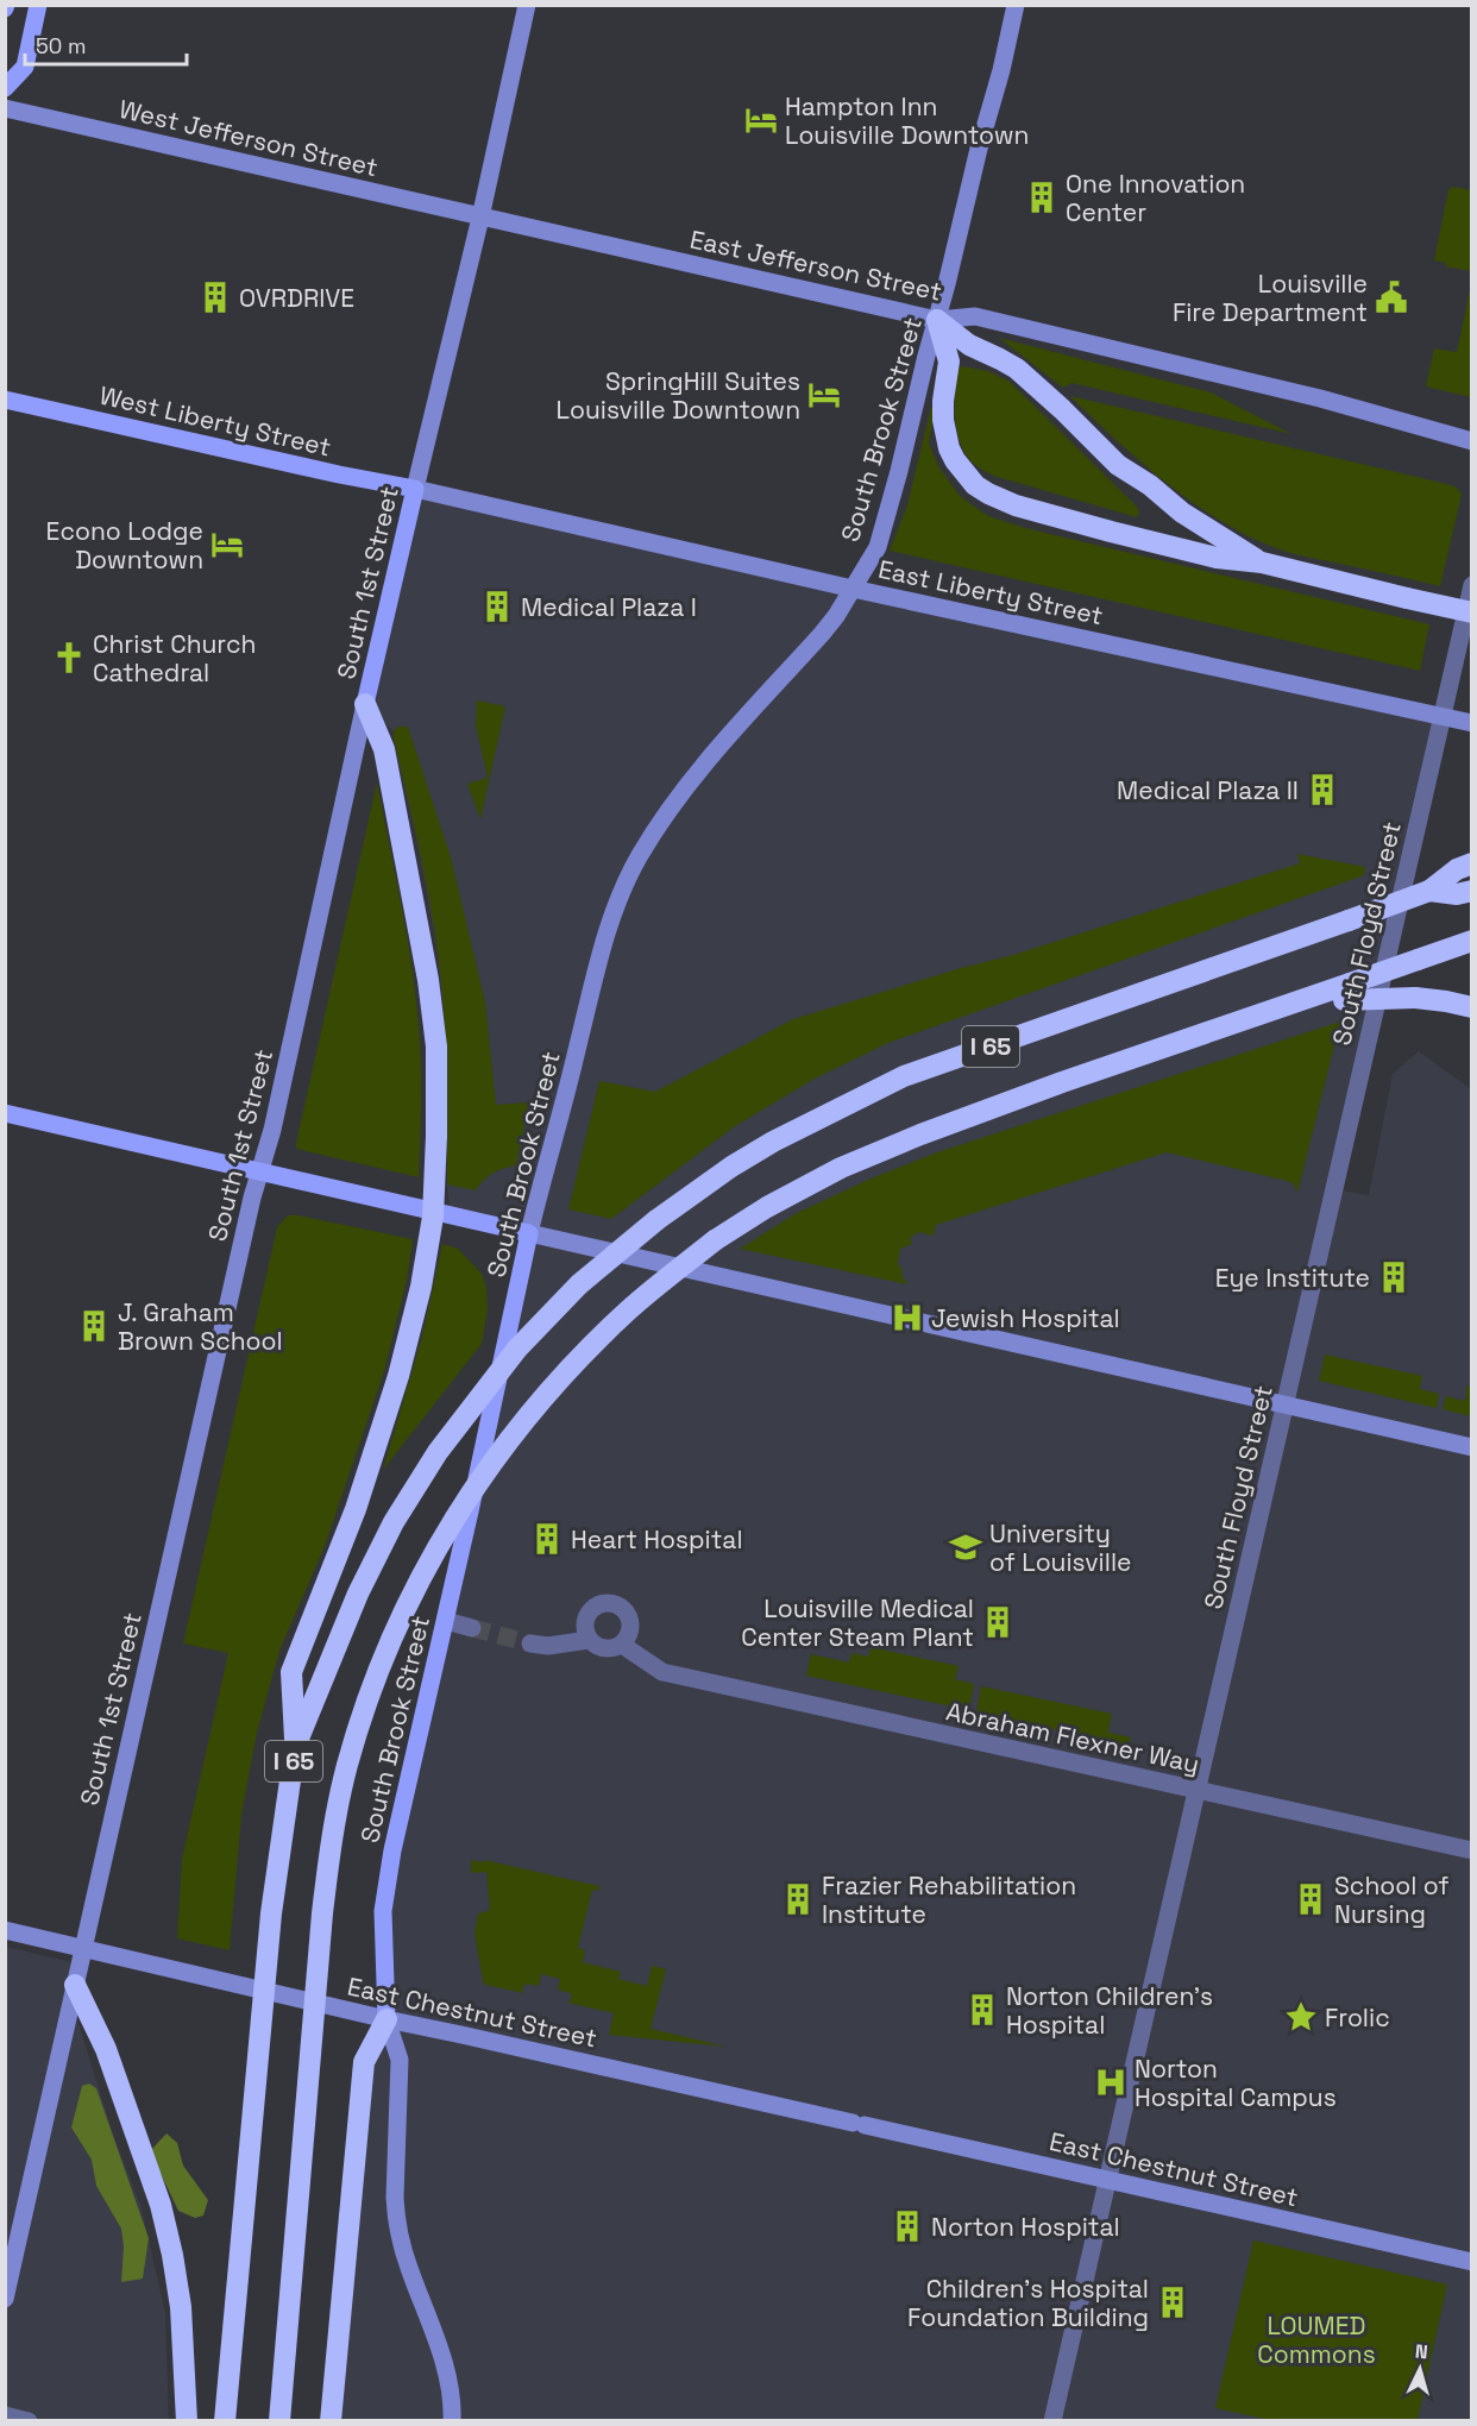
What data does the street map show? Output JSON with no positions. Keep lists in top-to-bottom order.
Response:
{
  "streets": {
    "highway": ["I 65"],
    "main road": ["West Liberty Street", "South Brook Street", "South 1st Street"],
    "street": [
      "West Jefferson Street",
      "East Jefferson Street",
      "East Liberty Street",
      "South Floyd Street",
      "Abraham Flexner Way",
      "East Chestnut Street"
    ]
  },
  "crossings": [
    ["West Jefferson Street", "East Jefferson Street"],
    ["West Jefferson Street", "South 1st Street"],
    ["East Jefferson Street", "South Brook Street"],
    ["East Jefferson Street", "South 1st Street"],
    ["West Liberty Street", "South 1st Street"],
    ["West Liberty Street", "East Liberty Street"],
    ["South Brook Street", "East Liberty Street"],
    ["South Brook Street", "East Chestnut Street"],
    ["South 1st Street", "East Liberty Street"],
    ["South 1st Street", "East Chestnut Street"],
    ["East Liberty Street", "South Floyd Street"],
    ["South Floyd Street", "Abraham Flexner Way"],
    ["South Floyd Street", "East Chestnut Street"]
  ],
  "parks": ["LOUMED Commons"],
  "places": {
    "hotel": ["Hampton Inn Louisville Downtown", "SpringHill Suites Louisville Downtown", "Econo Lodge Downtown"],
    "building": [
      "One Innovation Center",
      "OVRDRIVE",
      "Medical Plaza I",
      "Medical Plaza II",
      "Eye Institute",
      "J. Graham Brown School",
      "Heart Hospital",
      "Louisville Medical Center Steam Plant",
      "Frazier Rehabilitation Institute",
      "School of Nursing",
      "Norton Children's Hospital",
      "Norton Hospital",
      "Children's Hospital Foundation Building"
    ],
    "public building": ["Louisville Fire Department"],
    "church": ["Christ Church Cathedral"],
    "hospital": ["Jewish Hospital", "Norton Hospital Campus"],
    "school or university": ["University of Louisville"],
    "place": ["Frolic"]
  },
  "scale_bar": "50 m",
  "north": "top"
}
